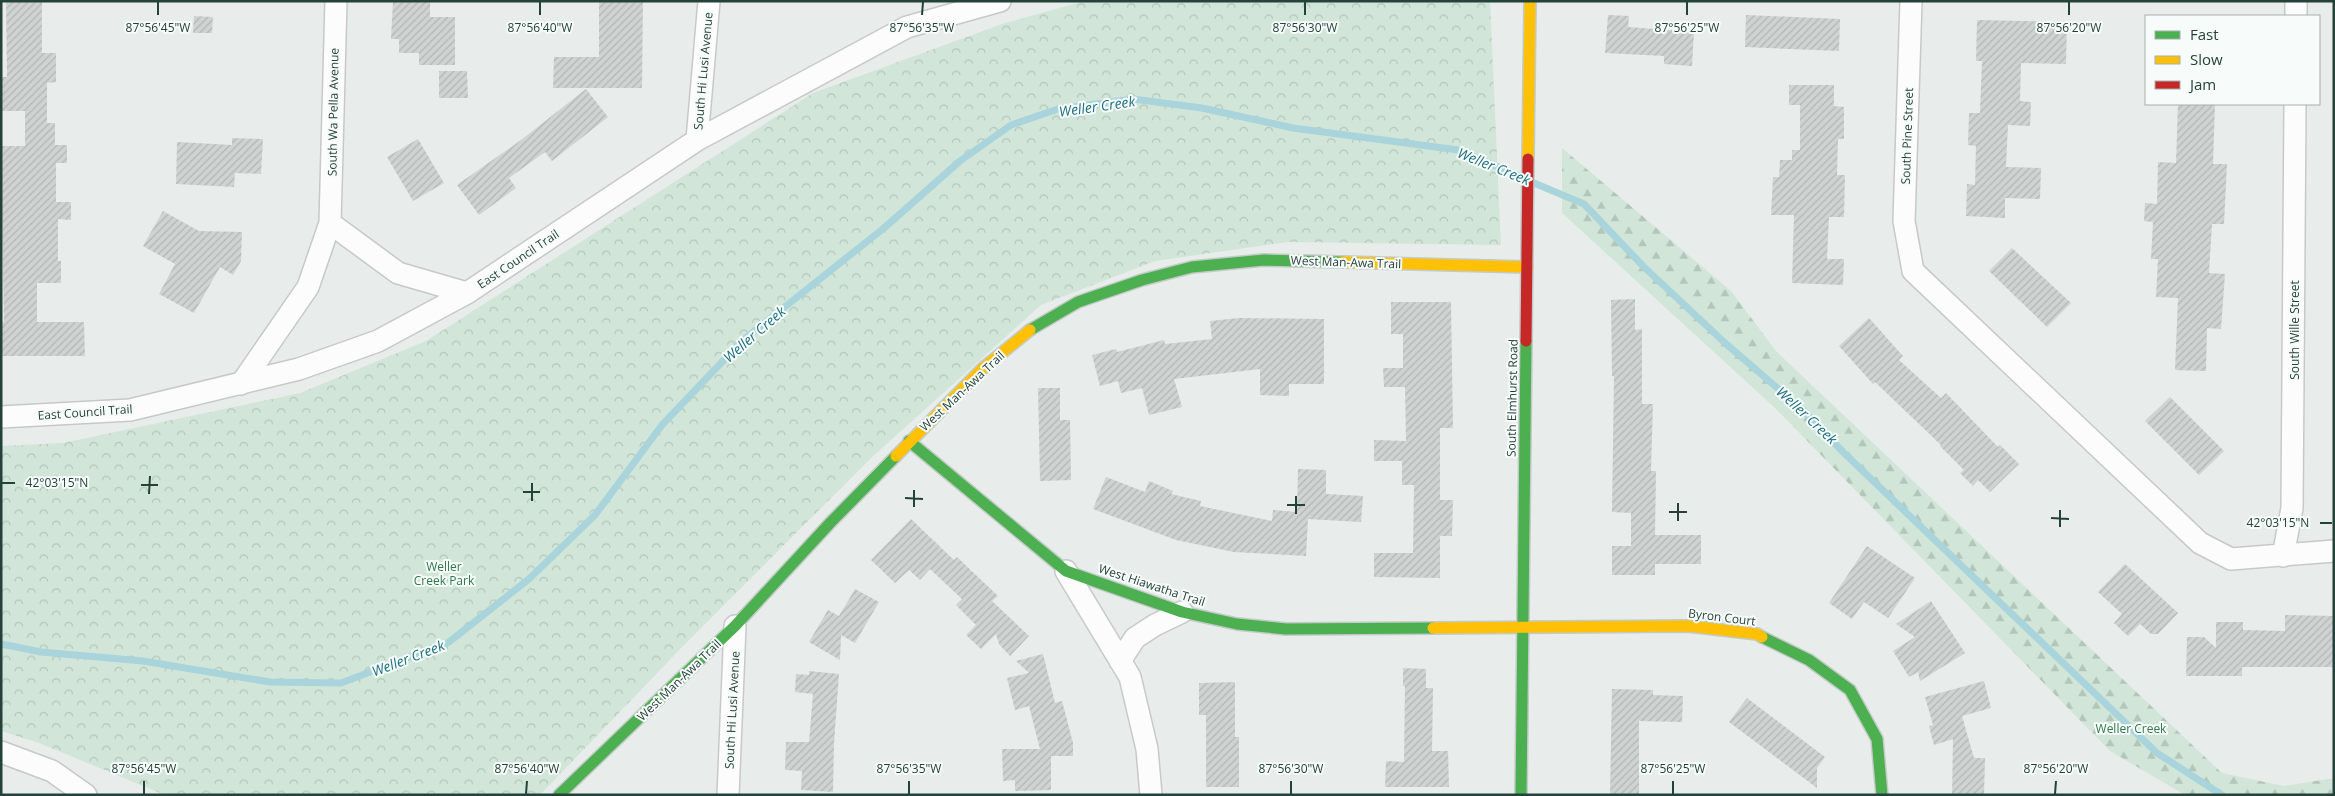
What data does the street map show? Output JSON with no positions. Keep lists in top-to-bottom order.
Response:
{
  "streets": {
    "street": [
      "South Hi Lusi Avenue",
      "South Wa Pella Avenue",
      "South Pine Street",
      "East Council Trail",
      "West Man-Awa Trail",
      "South Wille Street",
      "South Elmhurst Road",
      "West Hiawatha Trail",
      "Byron Court"
    ]
  },
  "crossings": [
    ["South Hi Lusi Avenue", "East Council Trail"],
    ["South Hi Lusi Avenue", "West Man-Awa Trail"],
    ["South Wa Pella Avenue", "East Council Trail"],
    ["South Pine Street", "South Wille Street"],
    ["West Man-Awa Trail", "South Elmhurst Road"],
    ["West Man-Awa Trail", "West Hiawatha Trail"],
    ["South Elmhurst Road", "West Hiawatha Trail"],
    ["South Elmhurst Road", "Byron Court"],
    ["West Hiawatha Trail", "Byron Court"]
  ],
  "water": ["Weller Creek"],
  "parks": ["Weller Creek Park", "Weller Creek"],
  "legend": ["Fast", "Slow", "Jam"],
  "coordinates": [
    "87°56'45\"W",
    "87°56'40\"W",
    "87°56'35\"W",
    "87°56'30\"W",
    "87°56'25\"W",
    "87°56'20\"W",
    "42°03'15\"N"
  ]
}
